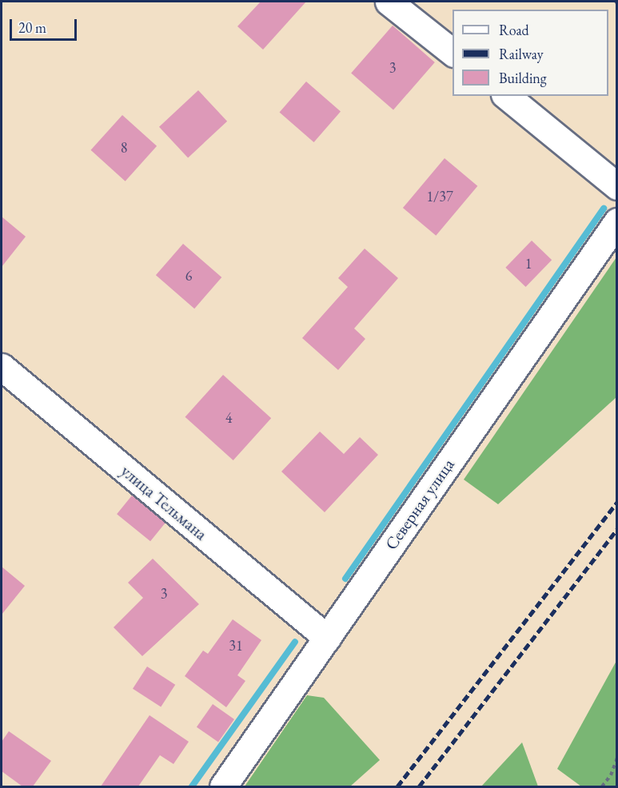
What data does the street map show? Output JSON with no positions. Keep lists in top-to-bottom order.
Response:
{
  "streets": {
    "street": ["улица Тельмана", "Северная улица"]
  },
  "crossings": [
    ["улица Тельмана", "Северная улица"]
  ],
  "house_numbers": [
    "3",
    "8",
    "1/37",
    "1",
    "6",
    "4",
    "3",
    "31"
  ],
  "legend": ["Road", "Railway", "Building"],
  "scale_bar": "20 m"
}
